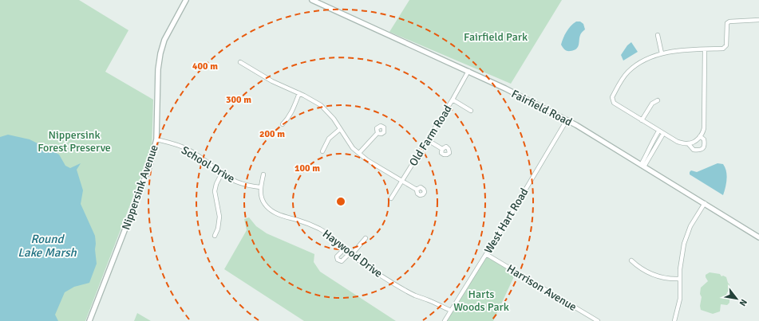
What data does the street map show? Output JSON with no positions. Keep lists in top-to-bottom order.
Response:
{
  "streets": {
    "street": [
      "Fairfield Road",
      "Old Farm Road",
      "School Drive",
      "Nippersink Avenue",
      "West Hart Road",
      "Haywood Drive",
      "Harrison Avenue"
    ]
  },
  "crossings": [
    ["Fairfield Road", "Old Farm Road"],
    ["Fairfield Road", "West Hart Road"],
    ["School Drive", "Nippersink Avenue"],
    ["School Drive", "Haywood Drive"],
    ["West Hart Road", "Haywood Drive"],
    ["West Hart Road", "Harrison Avenue"]
  ],
  "water": ["Round Lake Marsh"],
  "parks": ["Fairfield Park", "Nippersink Forest Preserve", "Harts Woods Park"],
  "north": "bottom right",
  "rings": [
    "400 m",
    "300 m",
    "200 m",
    "100 m"
  ]
}
